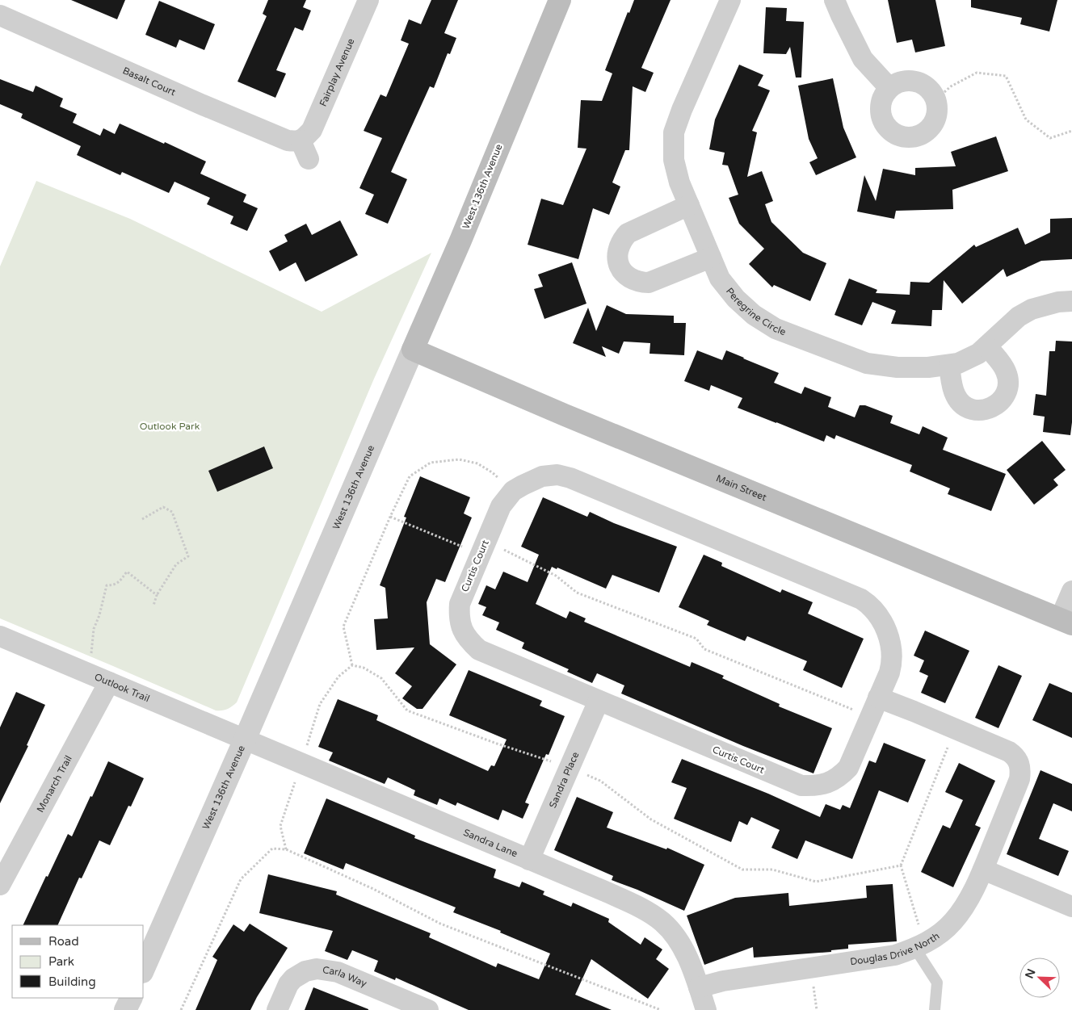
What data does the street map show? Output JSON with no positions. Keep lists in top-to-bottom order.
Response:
{
  "streets": {
    "main road": ["West 136th Avenue", "Main Street"],
    "street": [
      "Fairplay Avenue",
      "Basalt Court",
      "Peregrine Circle",
      "Curtis Court",
      "Outlook Trail",
      "Sandra Place",
      "Monarch Trail",
      "Sandra Lane",
      "Douglas Drive North",
      "Carla Way"
    ]
  },
  "crossings": [
    ["Fairplay Avenue", "Basalt Court"],
    ["West 136th Avenue", "Main Street"],
    ["West 136th Avenue", "Outlook Trail"],
    ["West 136th Avenue", "Sandra Lane"],
    ["Curtis Court", "Sandra Place"],
    ["Outlook Trail", "Monarch Trail"],
    ["Outlook Trail", "Sandra Lane"],
    ["Sandra Place", "Sandra Lane"],
    ["Sandra Lane", "Douglas Drive North"]
  ],
  "parks": ["Outlook Park"],
  "legend": ["Road", "Park", "Building"],
  "north": "top left"
}
